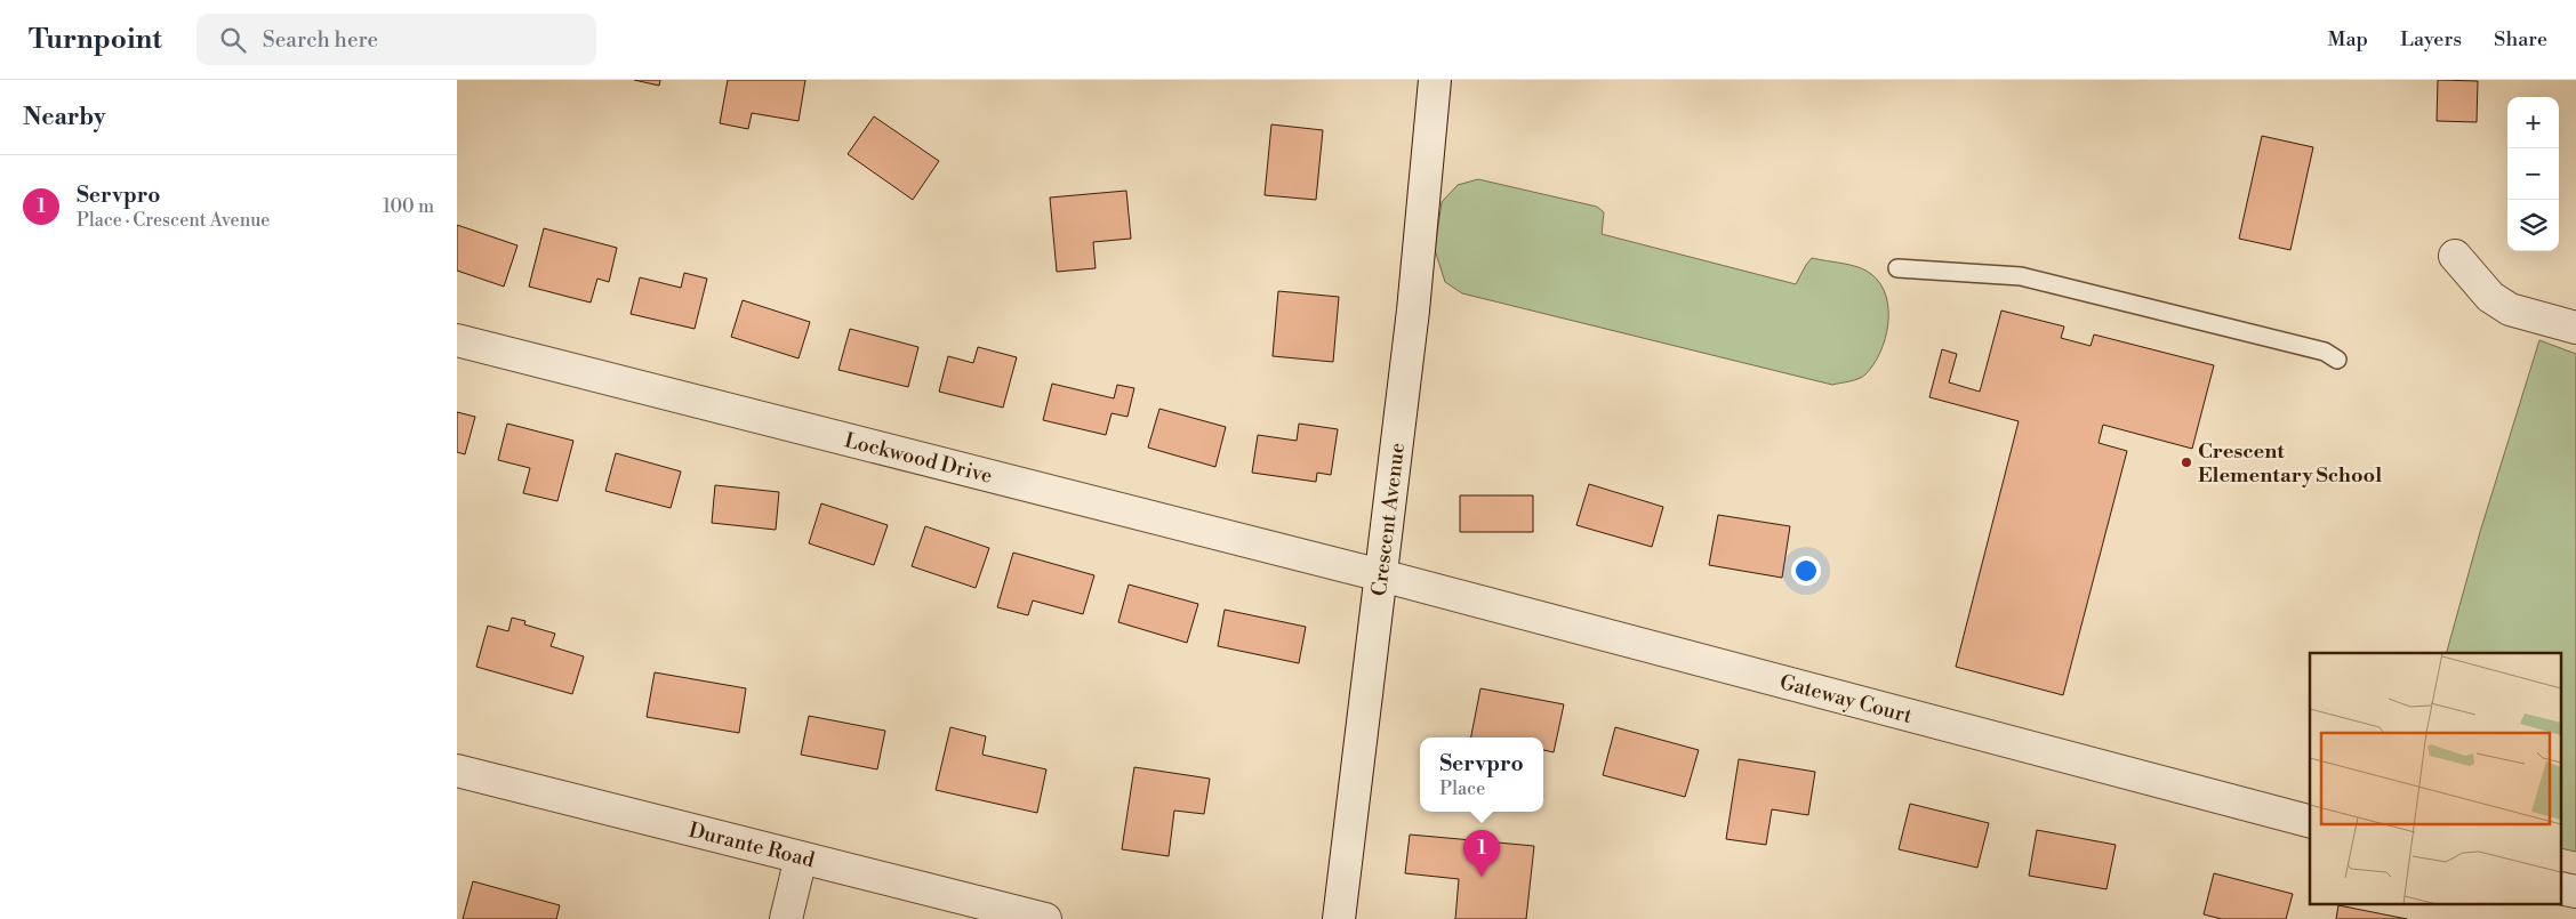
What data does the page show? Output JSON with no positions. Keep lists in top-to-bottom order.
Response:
{
  "streets": {
    "street": [
      "Lockwood Drive",
      "Crescent Avenue",
      "Gateway Court",
      "Durante Road"
    ]
  },
  "crossings": [
    ["Lockwood Drive", "Crescent Avenue"],
    ["Lockwood Drive", "Gateway Court"],
    ["Crescent Avenue", "Gateway Court"]
  ],
  "places": ["Crescent Elementary School"],
  "page": {
    "header": "Turnpoint",
    "search": "Search here",
    "nav": ["Map", "Layers", "Share"],
    "heading": "Nearby",
    "map_buttons": ["+", "−"],
    "list": [
      {
        "mark": "1",
        "name": "Servpro",
        "note": "Place · Crescent Avenue",
        "value": "100 m"
      }
    ],
    "popup": ["Servpro", "Place"],
    "pins": "1"
  }
}
